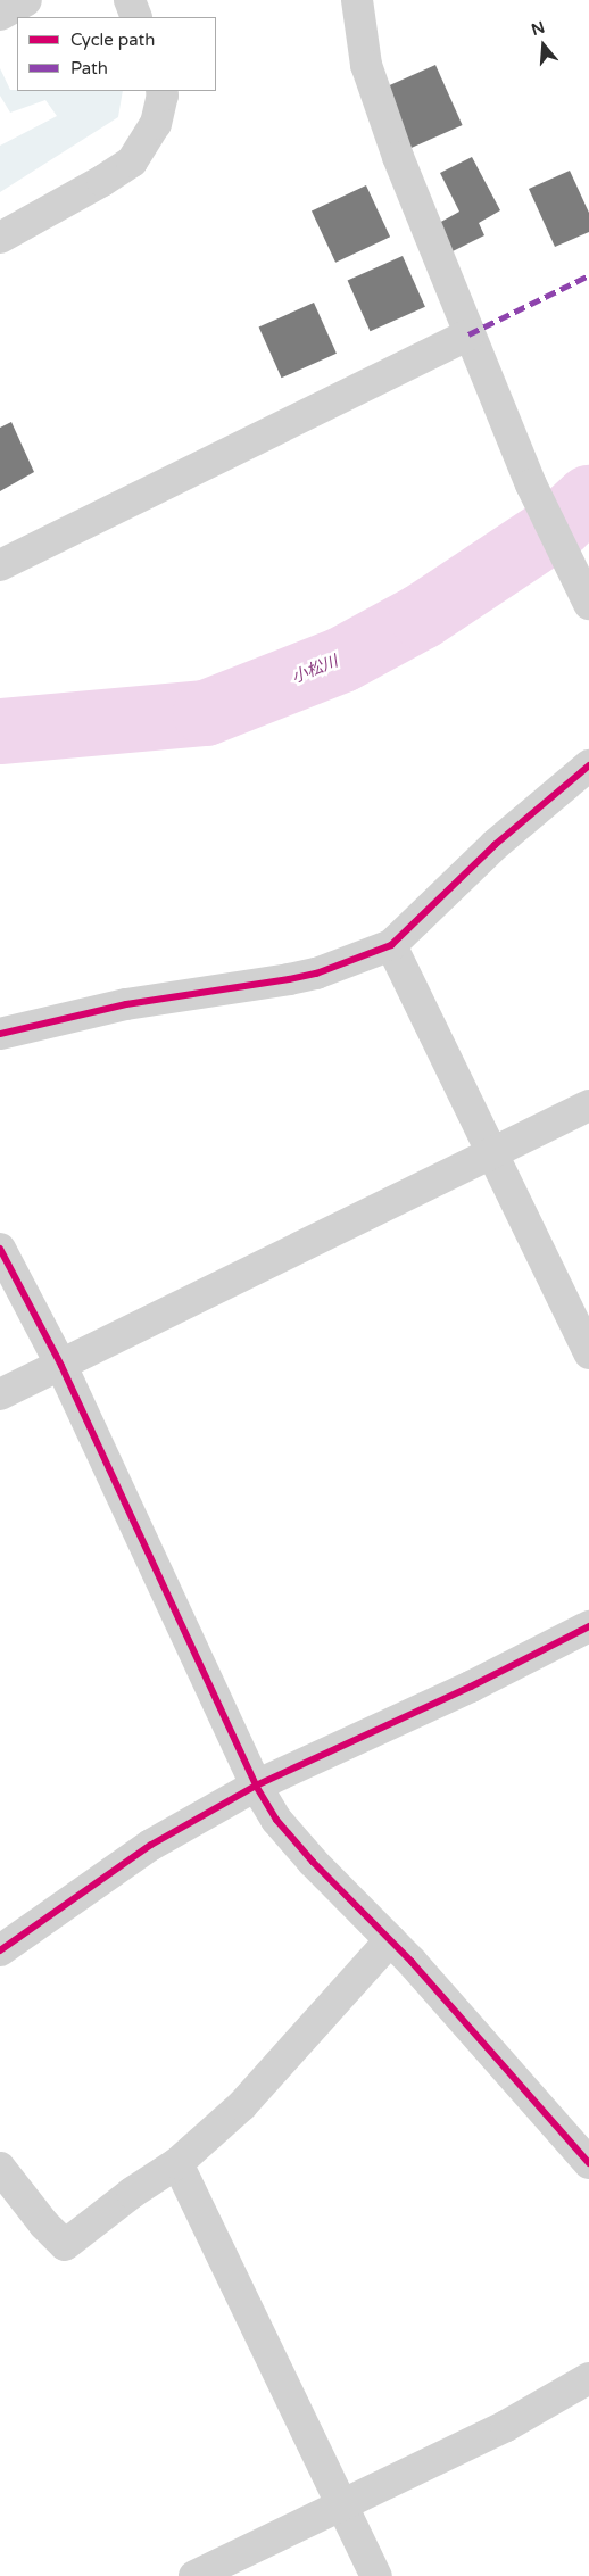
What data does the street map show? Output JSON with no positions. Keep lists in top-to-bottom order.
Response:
{
  "water": ["小松川"],
  "legend": ["Cycle path", "Path"],
  "north": "top"
}
